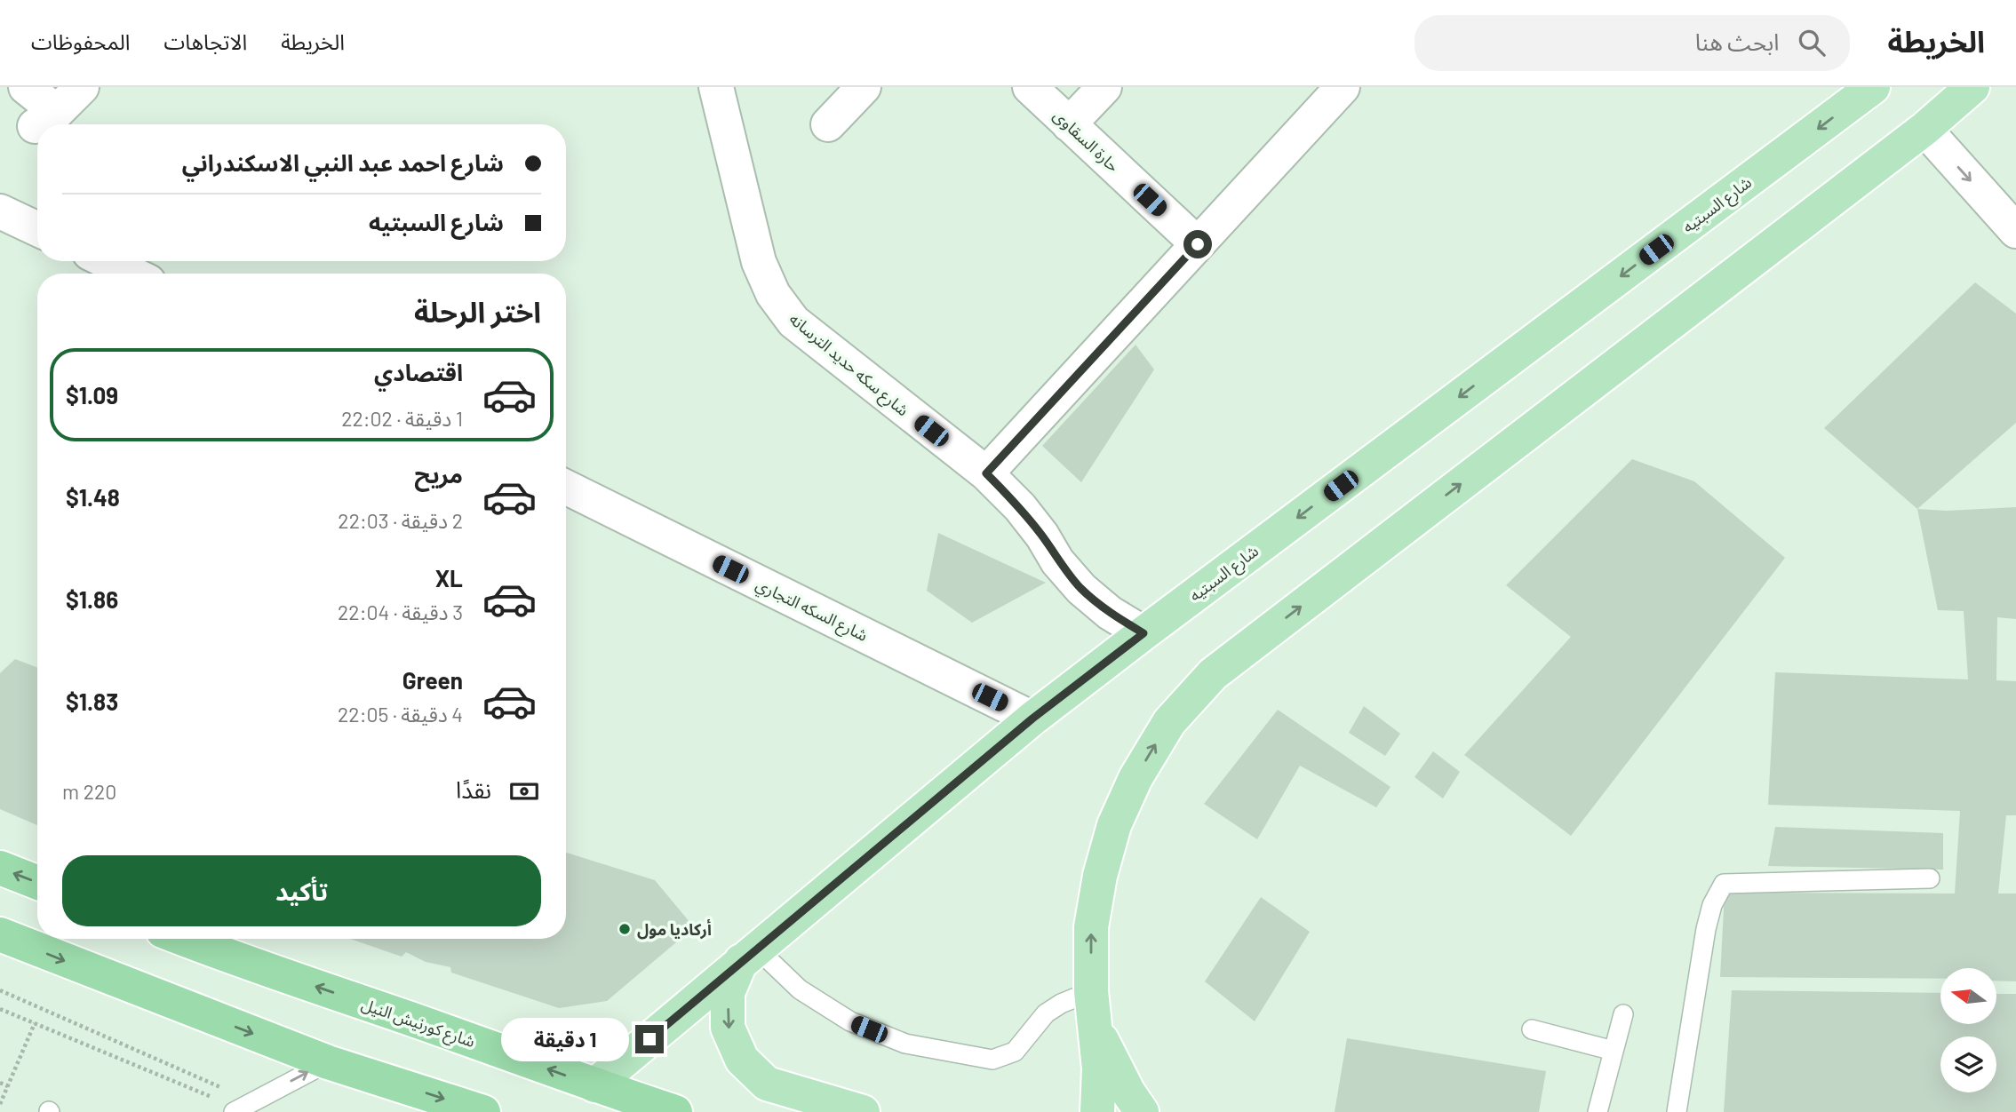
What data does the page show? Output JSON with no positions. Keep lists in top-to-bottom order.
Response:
{
  "streets": {
    "highway": ["شارع كورنيش النيل"],
    "main road": ["شارع السبتيه"],
    "street": ["حارة السقاوى", "شارع سكه حديد الترسانه", "شارع السكه التجاري"]
  },
  "crossings": [
    ["شارع السبتيه", "شارع سكه حديد الترسانه"],
    ["شارع السبتيه", "شارع السكه التجاري"],
    ["شارع السبتيه", "شارع كورنيش النيل"]
  ],
  "places": ["أركاديا مول"],
  "north": "left",
  "page": {
    "header": "الخريطة",
    "search": "ابحث هنا",
    "nav": ["الخريطة", "الاتجاهات", "المحفوظات"],
    "banner": ["شارع احمد عبد النبي الاسكندراني", "شارع السبتيه"],
    "heading": "اختر الرحلة",
    "list": [
      {
        "name": "اقتصادي",
        "note": "1 دقيقة · 22:02",
        "value": "$1.09"
      },
      {
        "name": "مريح",
        "note": "2 دقيقة · 22:03",
        "value": "$1.48"
      },
      {
        "name": "XL",
        "note": "3 دقيقة · 22:04",
        "value": "$1.86"
      },
      {
        "name": "Green",
        "note": "4 دقيقة · 22:05",
        "value": "$1.83"
      }
    ],
    "pay": ["نقدًا", "220 m"],
    "buttons": "تأكيد",
    "bubble": "1 دقيقة"
  }
}
